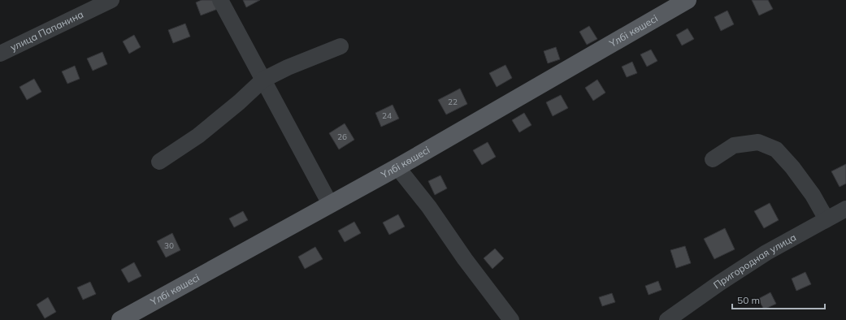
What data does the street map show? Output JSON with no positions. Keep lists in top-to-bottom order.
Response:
{
  "streets": {
    "main road": ["Үлбі көшесі"],
    "street": ["улица Папанина", "Пригородная улица"]
  },
  "house_numbers": [
    "22",
    "24",
    "26",
    "30"
  ],
  "scale_bar": "50 m"
}
